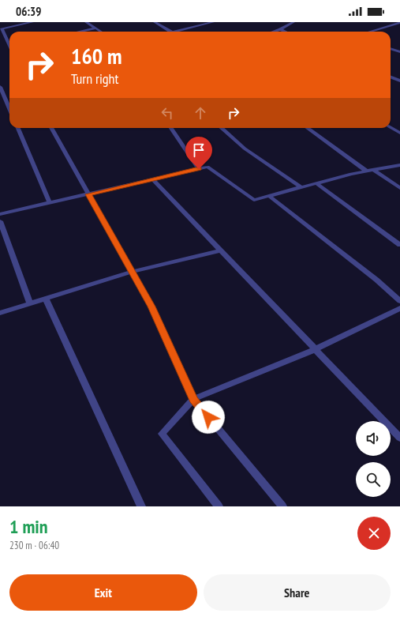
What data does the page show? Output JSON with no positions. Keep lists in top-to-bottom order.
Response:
{
  "page": {
    "status": "06:39",
    "turn": ["160 m", "Turn right"],
    "heading": ["1 min", "230 m · 06:40"],
    "buttons": ["Exit", "Share"]
  }
}
